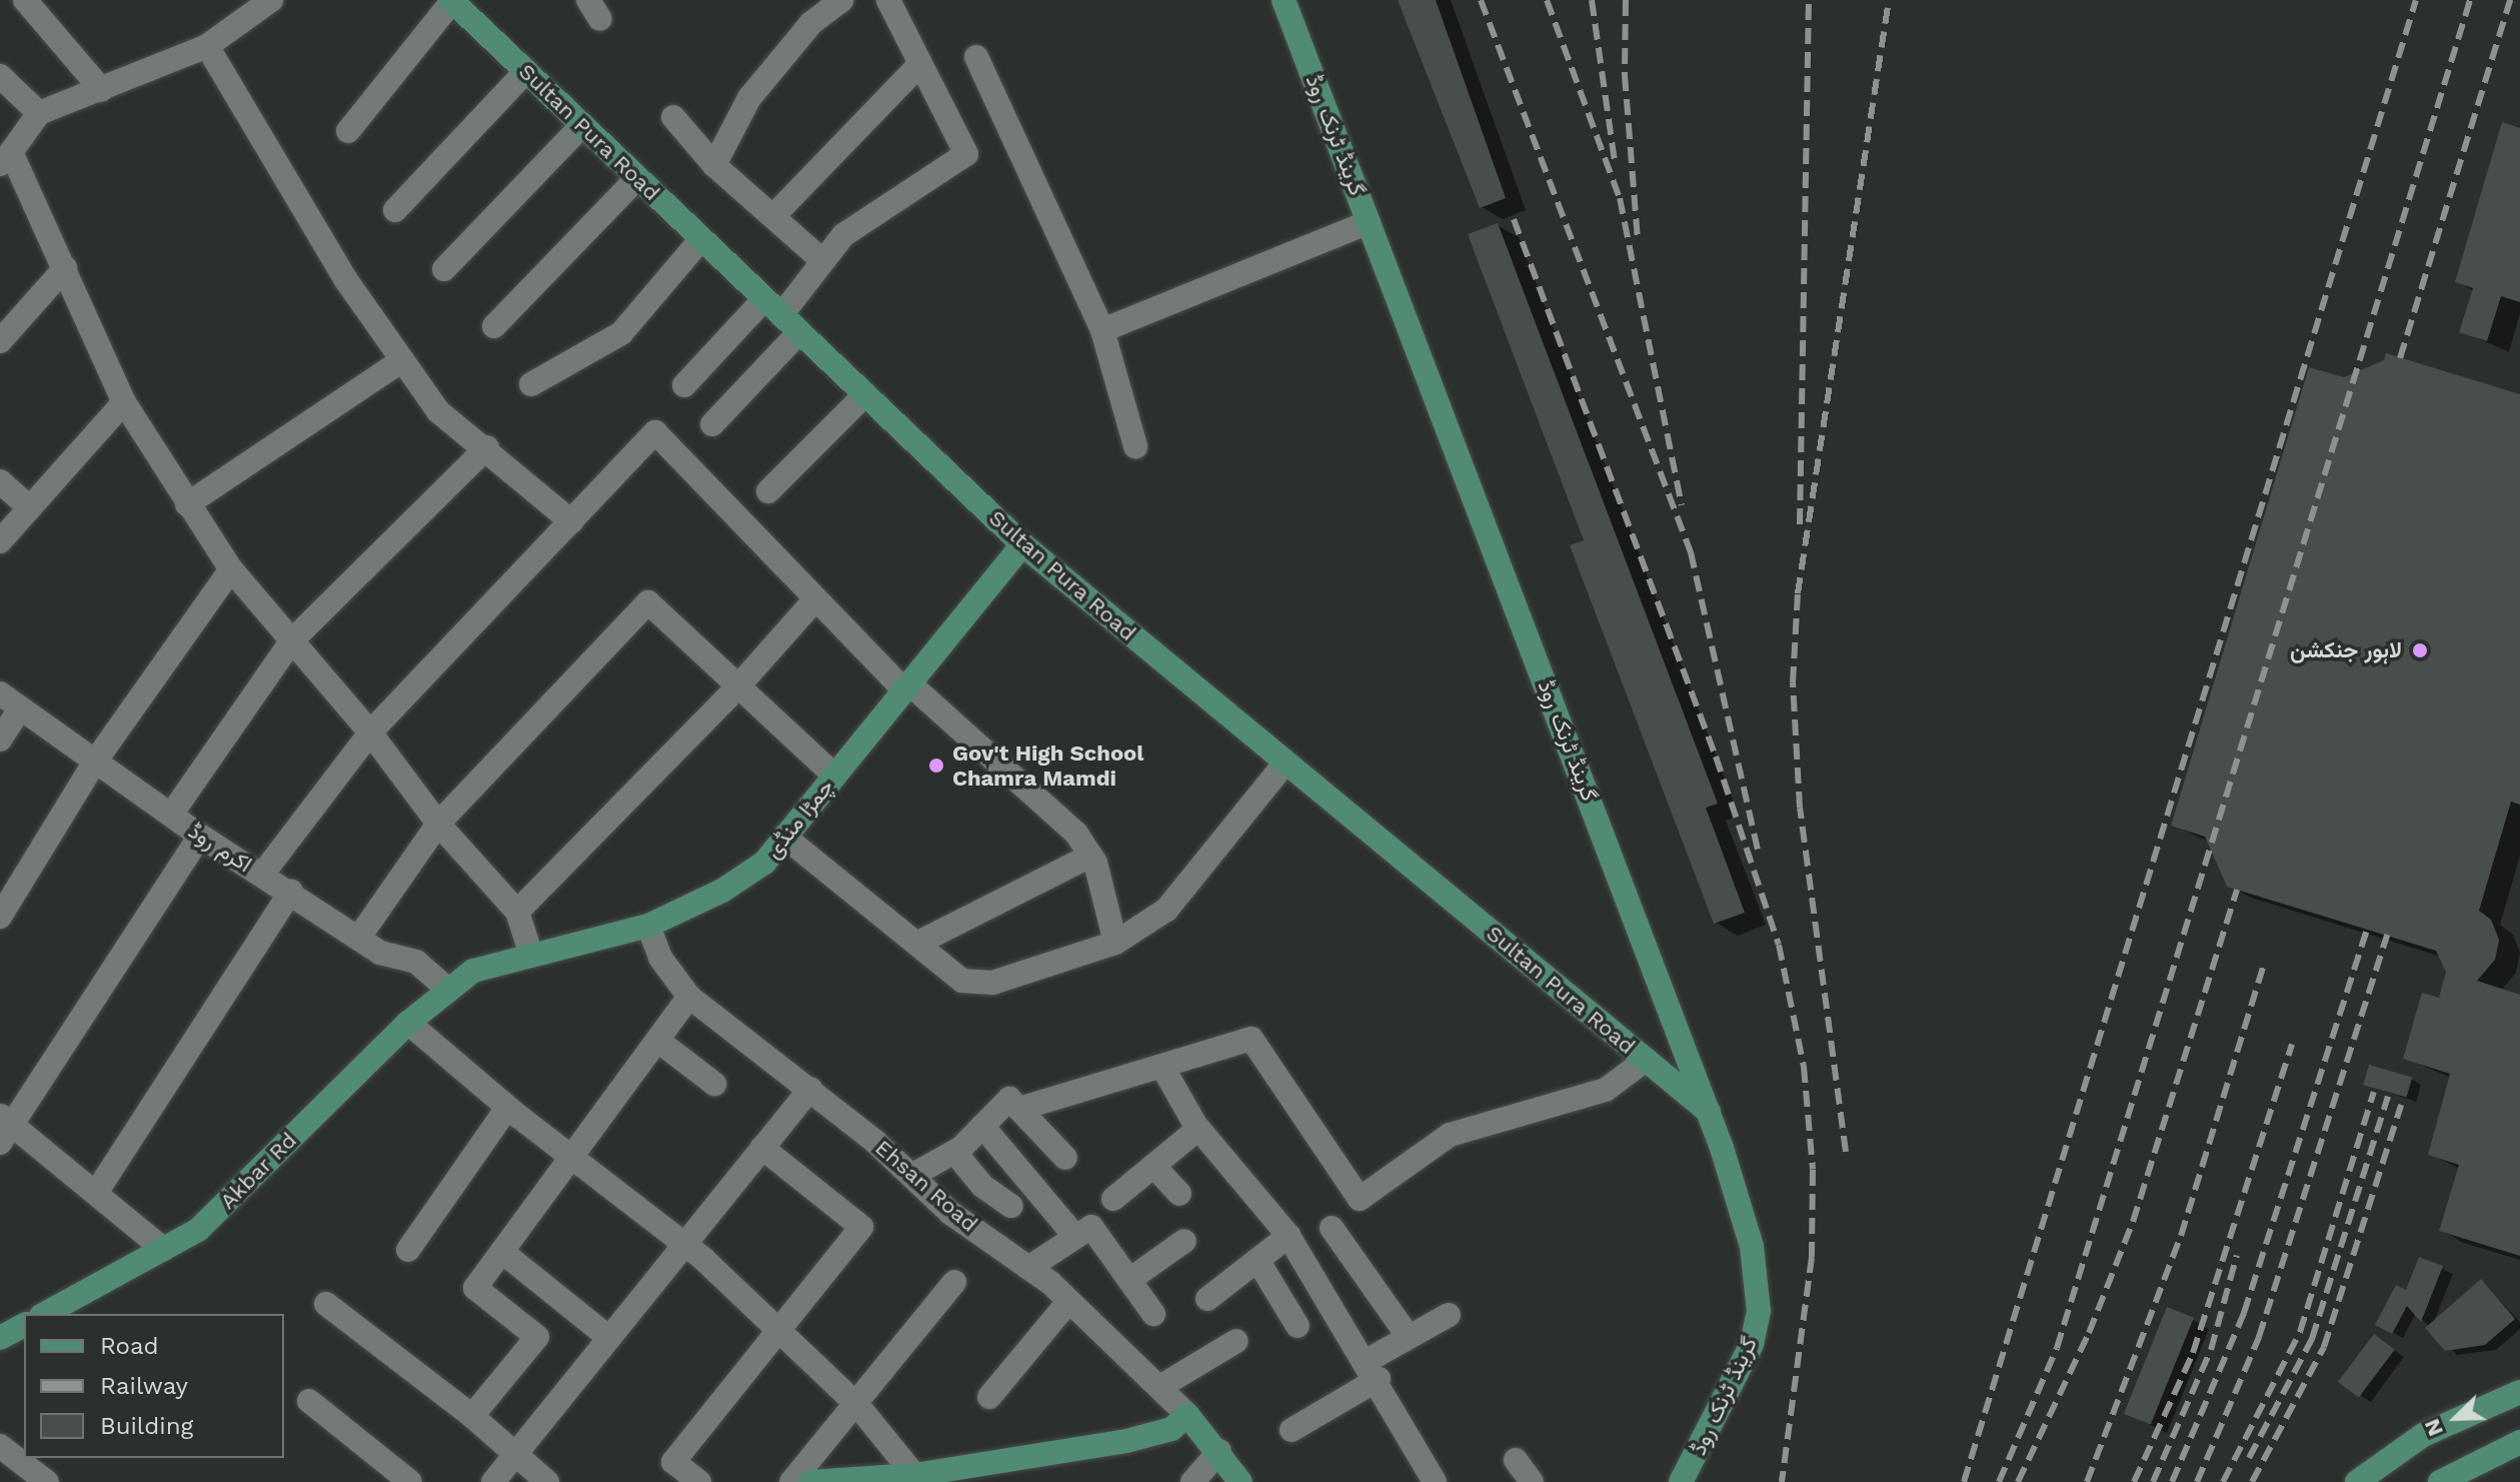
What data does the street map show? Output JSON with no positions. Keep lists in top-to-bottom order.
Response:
{
  "streets": {
    "main road": [
      "Sultan Pura Road",
      "گرینڈ ٹرنک روڈ",
      "چمڑا منڈی",
      "Akbar Rd",
      "Ehsan Road"
    ],
    "street": ["اکرم روڈ"]
  },
  "crossings": [
    ["Sultan Pura Road", "گرینڈ ٹرنک روڈ"],
    ["Sultan Pura Road", "چمڑا منڈی"],
    ["چمڑا منڈی", "اکرم روڈ"],
    ["چمڑا منڈی", "Akbar Rd"],
    ["چمڑا منڈی", "Ehsan Road"],
    ["اکرم روڈ", "Akbar Rd"]
  ],
  "places": ["لاہور جنکشن", "Gov't High School Chamra Mamdi"],
  "legend": ["Road", "Railway", "Building"],
  "north": "bottom left"
}
